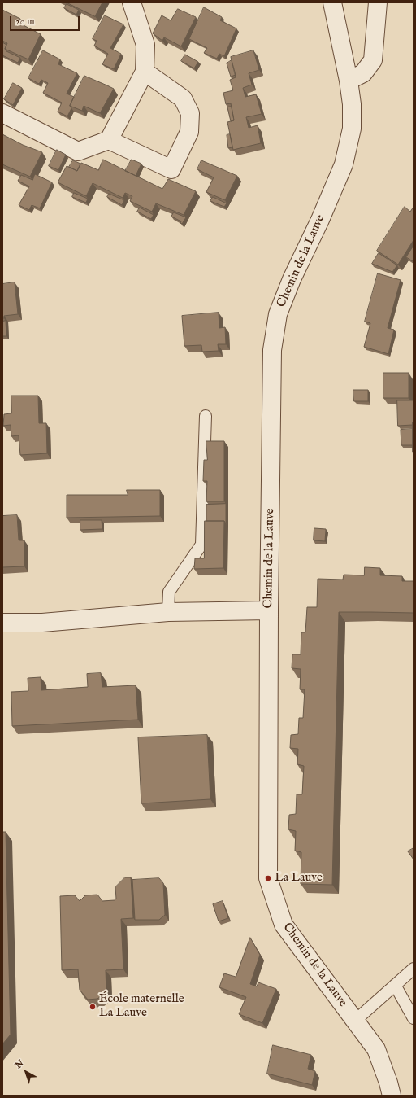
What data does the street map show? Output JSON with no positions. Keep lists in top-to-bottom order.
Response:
{
  "streets": {
    "street": ["Chemin de la Lauve"]
  },
  "places": ["La Lauve", "École maternelle La Lauve"],
  "scale_bar": "20 m",
  "north": "top left"
}
